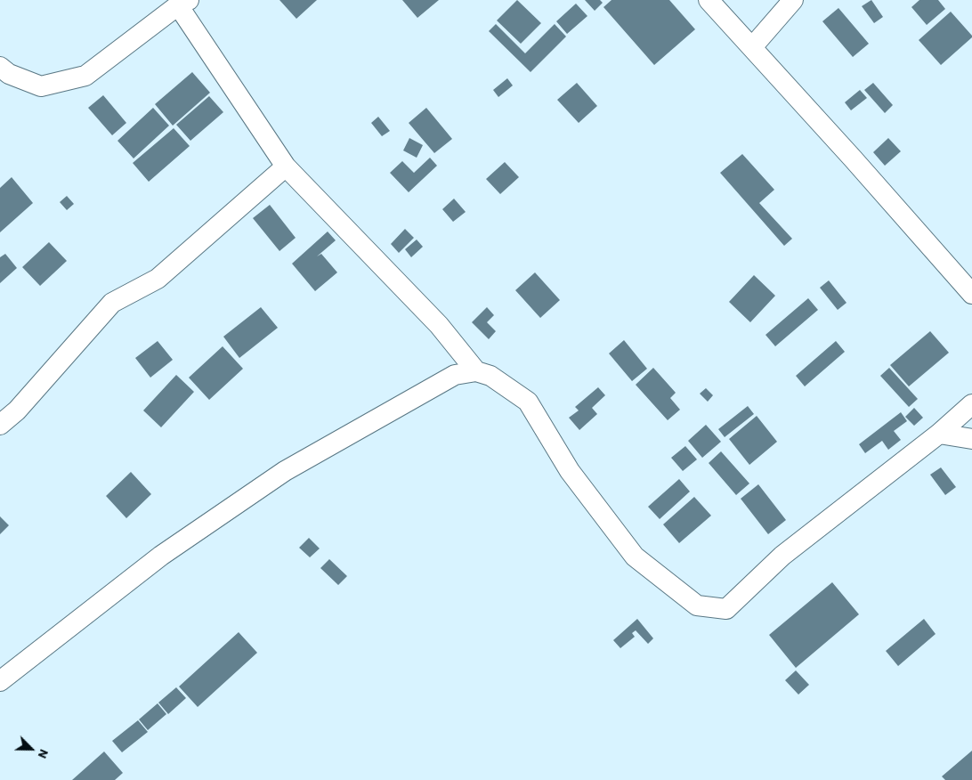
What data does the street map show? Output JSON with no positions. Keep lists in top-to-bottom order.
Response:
{
  "north": "bottom right"
}
